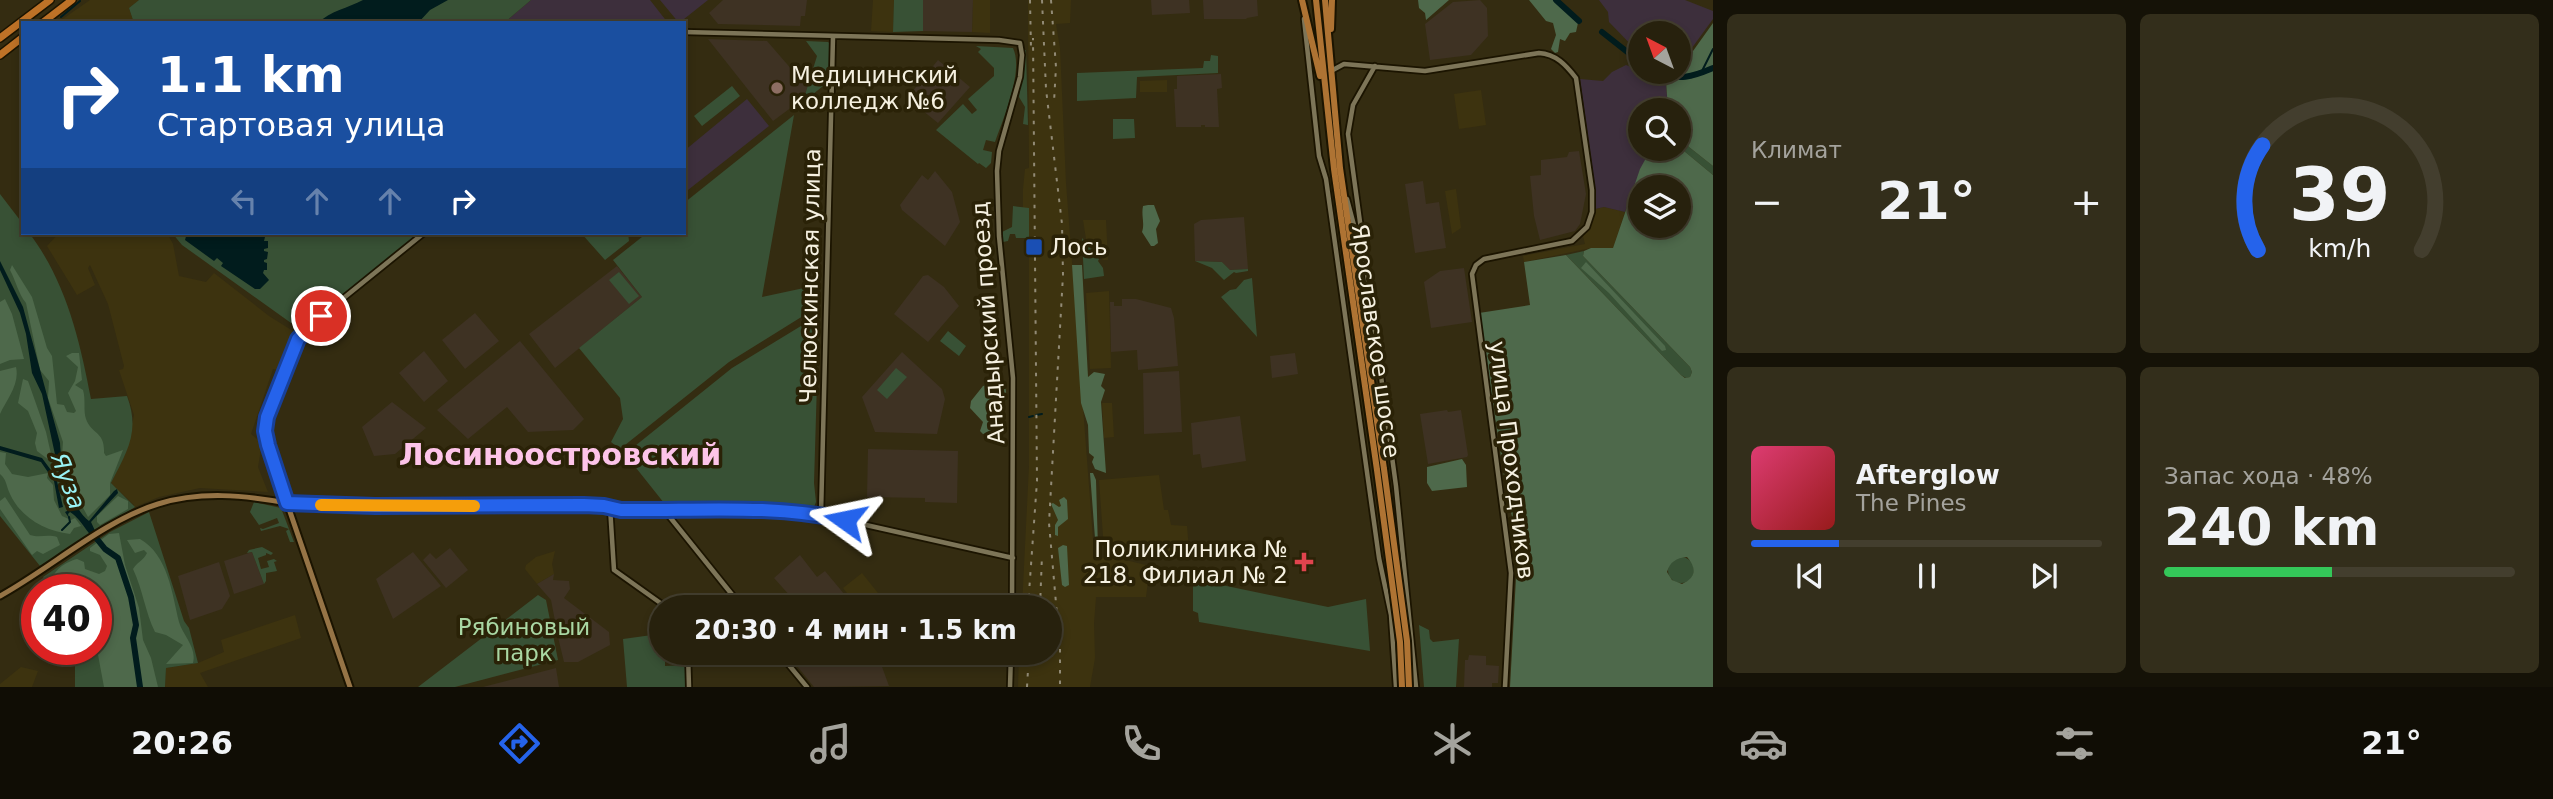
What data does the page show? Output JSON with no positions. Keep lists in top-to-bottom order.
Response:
{
  "streets": {
    "main road": ["Ярославское шоссе"],
    "street": ["Челюскинская улица", "Анадырский проезд", "улица Проходчиков"]
  },
  "crossings": [
    ["Челюскинская улица", "Анадырский проезд"]
  ],
  "districts": ["Лосиноостровский"],
  "water": ["Яуза"],
  "parks": ["Рябиновый парк"],
  "places": {
    "other": ["Медицинский колледж №6"],
    "transit": ["Лось"],
    "health": ["Поликлиника № 218. Филиал № 2"]
  },
  "north": "top left",
  "page": {
    "tile": [
      "Климат",
      ["Запас хода · 48%", "240 km"]
    ],
    "turn": ["1.1 km", "Стартовая улица"],
    "heat": ["−", "21°", "+"],
    "song": ["Afterglow", "The Pines"],
    "limit": "40",
    "trip": "20:30 · 4 мин · 1.5 km",
    "tabs": ["20:26", "21°"],
    "gauge": ["39", "km/h"]
  }
}
